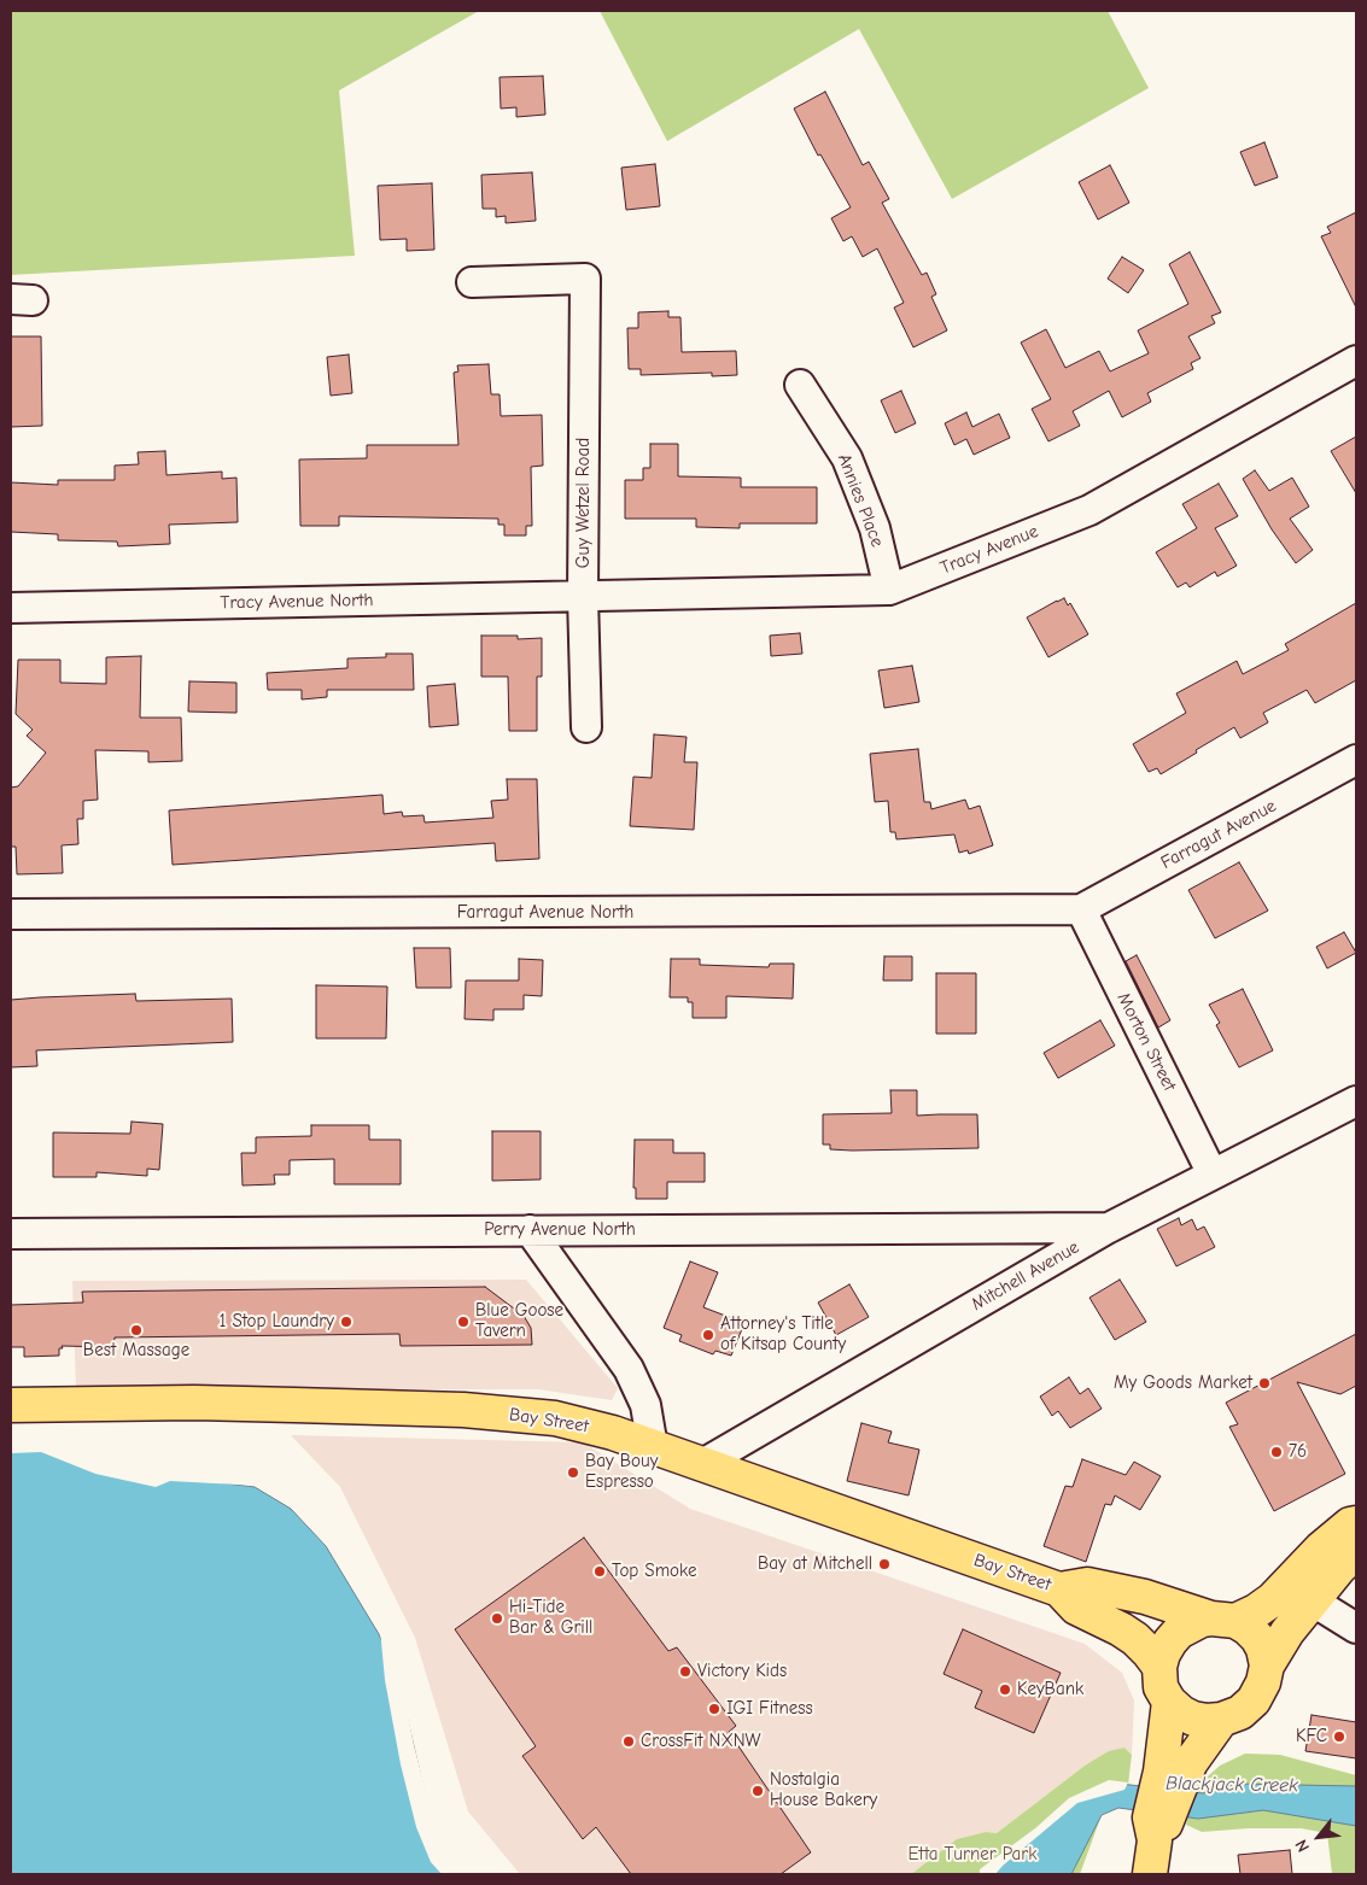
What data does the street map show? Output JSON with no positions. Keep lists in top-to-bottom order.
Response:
{
  "streets": {
    "main road": ["Bay Street"],
    "street": [
      "Annies Place",
      "Guy Wetzel Road",
      "Tracy Avenue",
      "Tracy Avenue North",
      "Farragut Avenue",
      "Farragut Avenue North",
      "Morton Street",
      "Perry Avenue North",
      "Mitchell Avenue"
    ]
  },
  "crossings": [
    ["Annies Place", "Tracy Avenue"],
    ["Guy Wetzel Road", "Tracy Avenue"],
    ["Guy Wetzel Road", "Tracy Avenue North"],
    ["Tracy Avenue", "Tracy Avenue North"],
    ["Farragut Avenue", "Farragut Avenue North"],
    ["Farragut Avenue", "Morton Street"],
    ["Farragut Avenue North", "Morton Street"],
    ["Morton Street", "Mitchell Avenue"],
    ["Perry Avenue North", "Mitchell Avenue"],
    ["Mitchell Avenue", "Bay Street"]
  ],
  "water": ["Blackjack Creek"],
  "parks": ["Etta Turner Park"],
  "places": [
    "1 Stop Laundry",
    "Blue Goose Tavern",
    "Best Massage",
    "Attorney's Title of Kitsap County",
    "My Goods Market",
    "76",
    "Bay Bouy Espresso",
    "Bay at Mitchell",
    "Top Smoke",
    "Hi-Tide Bar & Grill",
    "Victory Kids",
    "KeyBank",
    "IGI Fitness",
    "KFC",
    "CrossFit NXNW",
    "Nostalgia House Bakery"
  ],
  "north": "bottom left"
}
